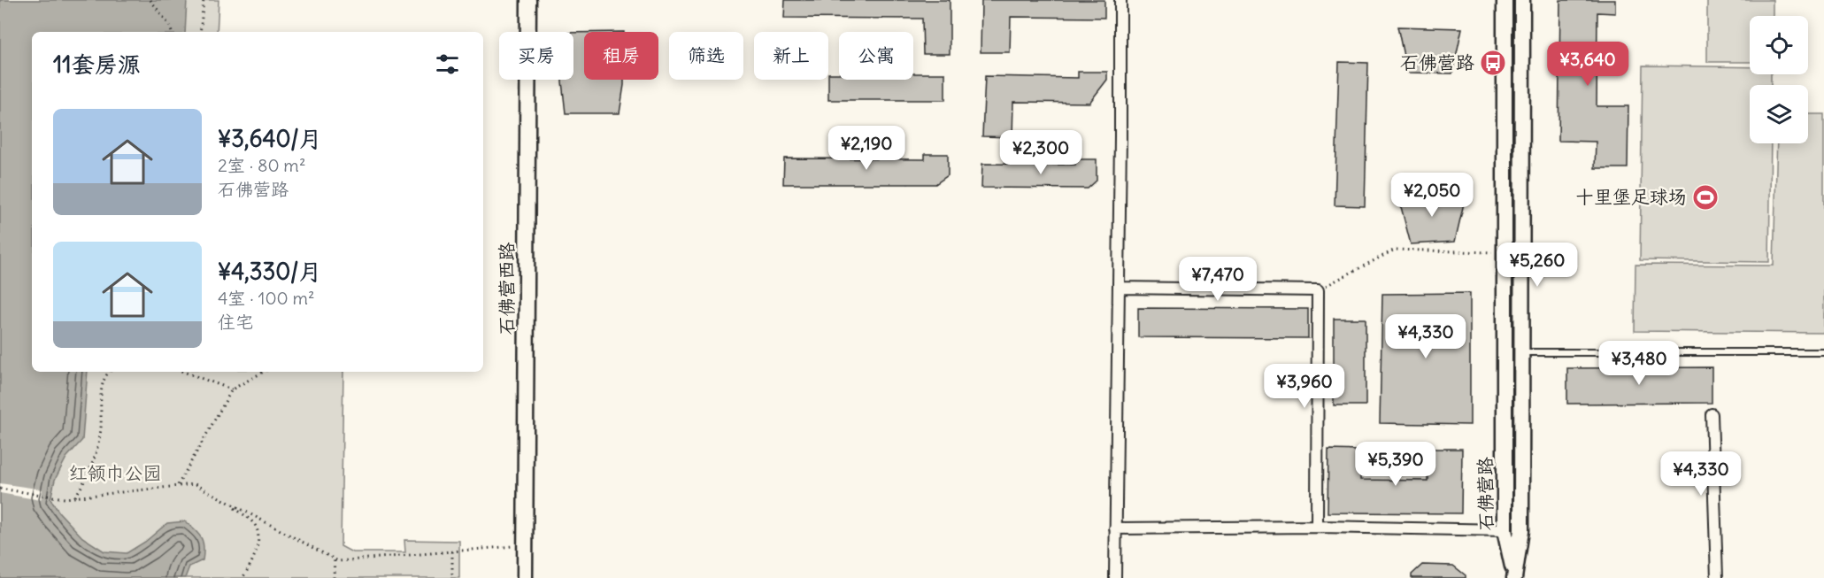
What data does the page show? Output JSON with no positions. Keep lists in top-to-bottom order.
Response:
{
  "streets": {
    "street": ["石佛营西路", "石佛营路"]
  },
  "parks": ["红领巾公园"],
  "places": {
    "bus stop": ["石佛营路"],
    "sports": ["十里堡足球场"]
  },
  "page": {
    "chip": [
      "买房",
      "租房",
      "筛选",
      "新上",
      "公寓"
    ],
    "heading": "11套房源",
    "price": [
      "¥3,640",
      "¥2,190",
      "¥2,300",
      "¥2,050",
      "¥5,260",
      "¥7,470",
      "¥4,330",
      "¥3,480",
      "¥3,960",
      "¥5,390",
      "¥4,330"
    ],
    "list": [
      {
        "name": "¥3,640/月",
        "note": "2室 · 80 m² · 石佛营路"
      },
      {
        "name": "¥4,330/月",
        "note": "4室 · 100 m² · 住宅"
      }
    ]
  }
}
